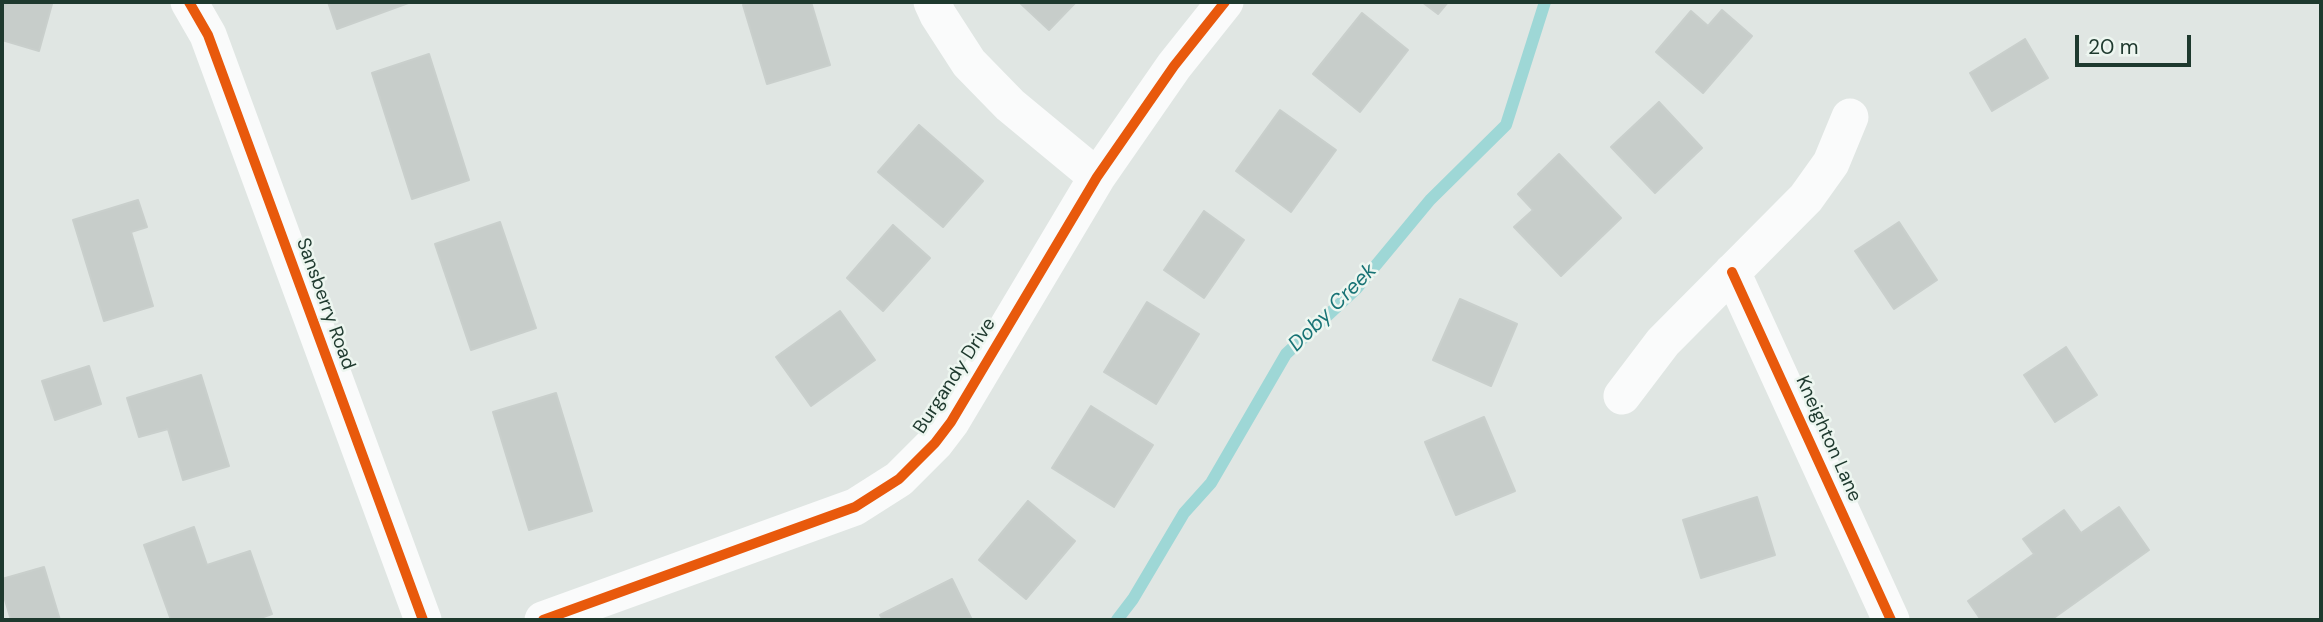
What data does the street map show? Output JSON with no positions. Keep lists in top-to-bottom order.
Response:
{
  "streets": {
    "street": ["Sansberry Road", "Burgandy Drive", "Kneighton Lane"]
  },
  "water": ["Doby Creek"],
  "scale_bar": "20 m"
}
